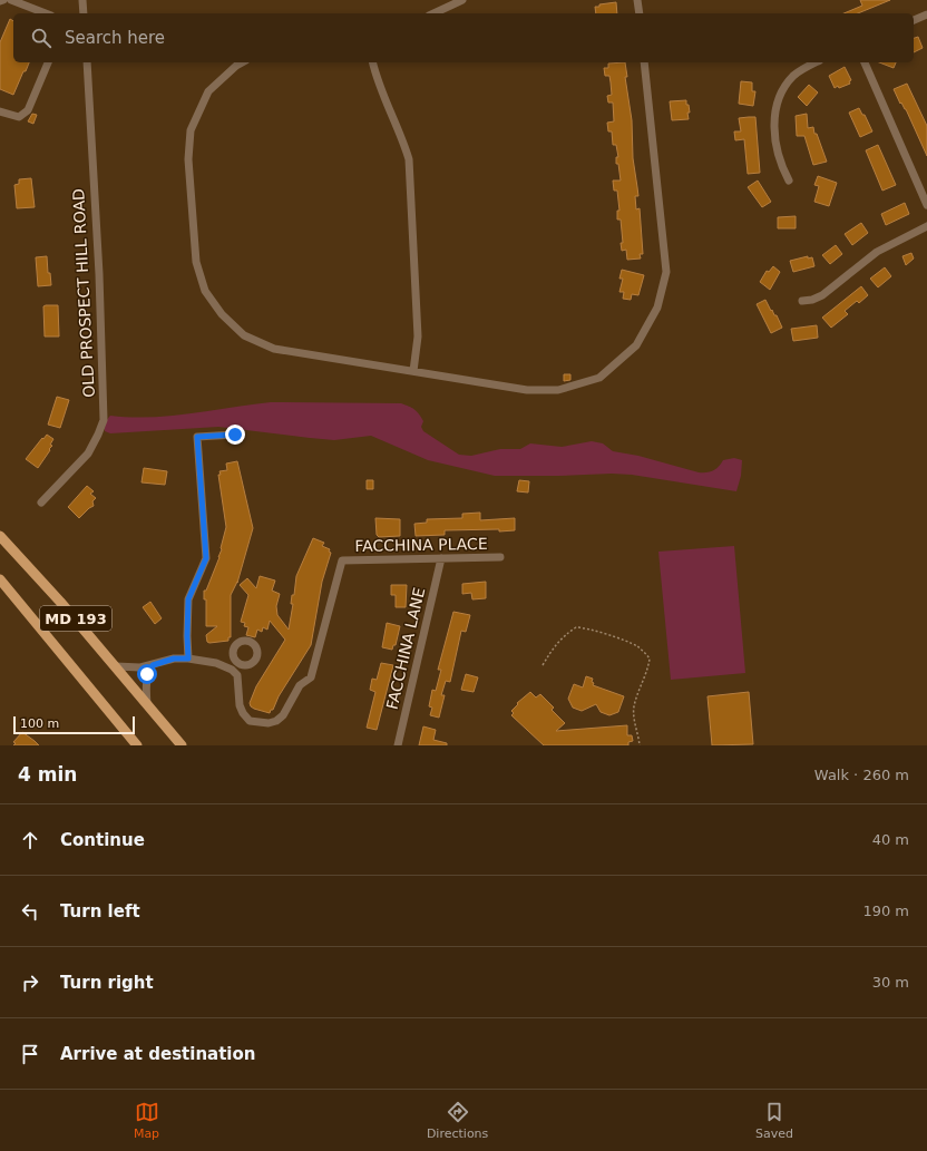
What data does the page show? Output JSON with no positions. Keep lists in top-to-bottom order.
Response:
{
  "streets": {
    "main road": ["MD 193"],
    "street": ["OLD PROSPECT HILL ROAD", "FACCHINA PLACE", "FACCHINA LANE"]
  },
  "crossings": [
    ["FACCHINA PLACE", "FACCHINA LANE"]
  ],
  "scale_bar": "100 m",
  "page": {
    "search": "Search here",
    "scale": "100 m",
    "heading": ["4 min", "Walk · 260 m"],
    "list": [
      ["Continue", "40 m"],
      ["Turn left", "190 m"],
      ["Turn right", "30 m"],
      "Arrive at destination"
    ],
    "nav": ["Map", "Directions", "Saved"]
  }
}
